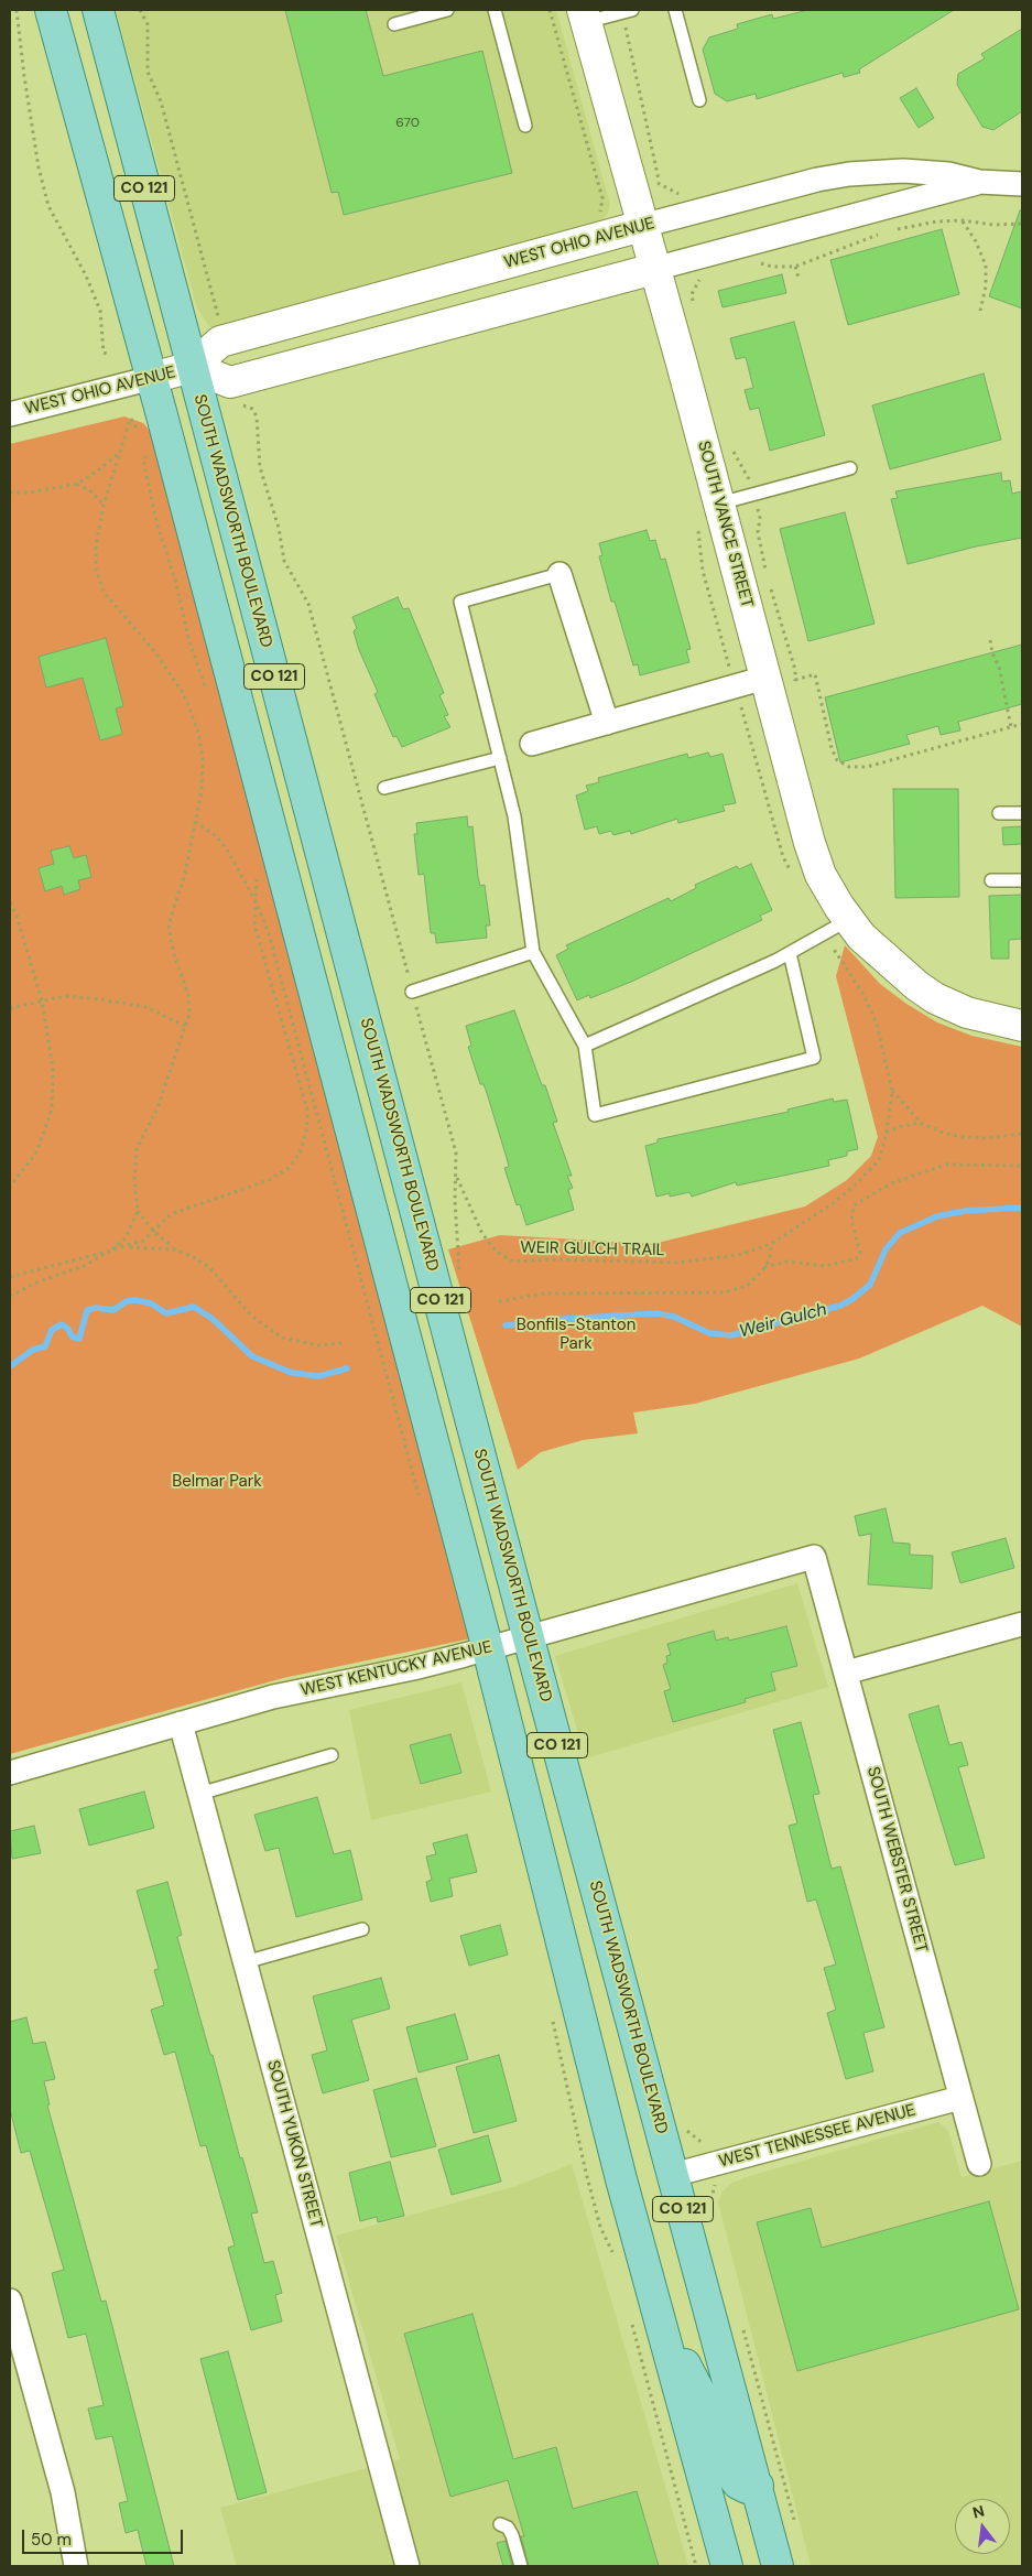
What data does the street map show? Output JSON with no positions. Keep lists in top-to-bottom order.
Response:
{
  "streets": {
    "main road": ["CO 121", "SOUTH WADSWORTH BOULEVARD"],
    "street": [
      "WEST OHIO AVENUE",
      "SOUTH VANCE STREET",
      "WEST KENTUCKY AVENUE",
      "SOUTH WEBSTER STREET",
      "WEST TENNESSEE AVENUE",
      "SOUTH YUKON STREET"
    ],
    "path": ["WEIR GULCH TRAIL"]
  },
  "crossings": [
    ["CO 121", "WEST OHIO AVENUE"],
    ["CO 121", "WEST KENTUCKY AVENUE"],
    ["WEST OHIO AVENUE", "SOUTH WADSWORTH BOULEVARD"],
    ["WEST OHIO AVENUE", "SOUTH VANCE STREET"],
    ["SOUTH WADSWORTH BOULEVARD", "WEST KENTUCKY AVENUE"],
    ["SOUTH WADSWORTH BOULEVARD", "WEST TENNESSEE AVENUE"],
    ["WEST KENTUCKY AVENUE", "SOUTH WEBSTER STREET"],
    ["WEST KENTUCKY AVENUE", "SOUTH YUKON STREET"],
    ["SOUTH WEBSTER STREET", "WEST TENNESSEE AVENUE"]
  ],
  "water": ["Weir Gulch"],
  "parks": ["Bonfils-Stanton Park", "Belmar Park"],
  "house_numbers": ["670"],
  "scale_bar": "50 m",
  "north": "top"
}
